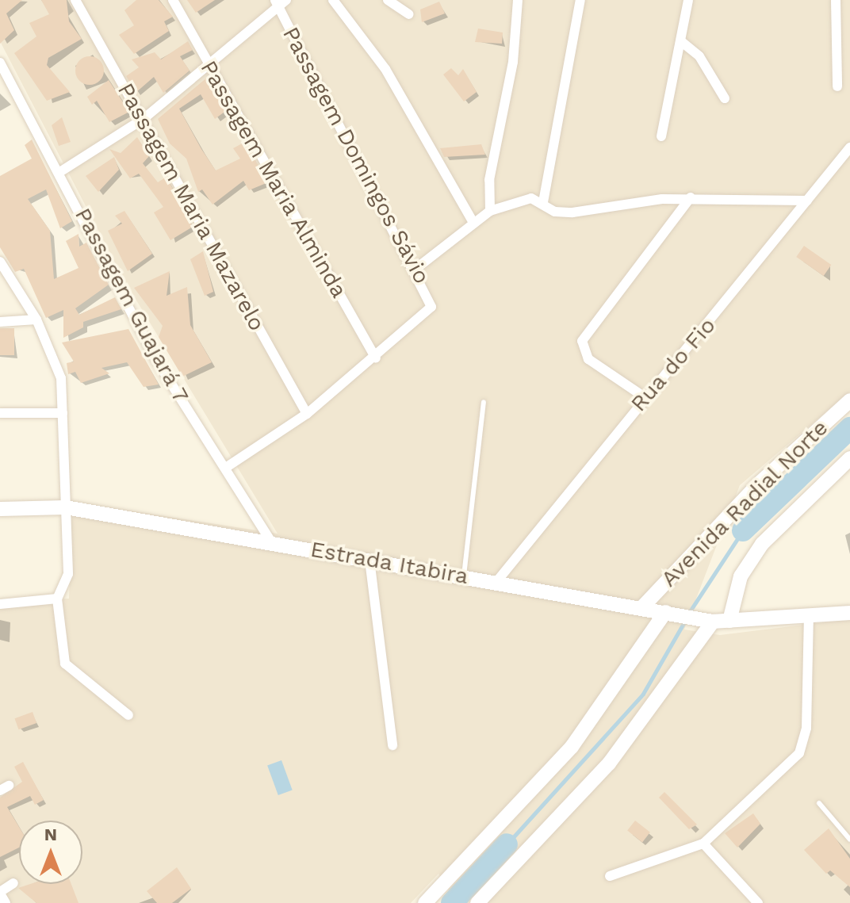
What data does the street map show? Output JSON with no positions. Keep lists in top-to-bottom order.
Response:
{
  "streets": {
    "main road": ["Avenida Radial Norte", "Estrada Itabira"],
    "street": [
      "Passagem Domingos Sávio",
      "Passagem Maria Alminda",
      "Passagem Maria Mazarelo",
      "Passagem Guajará 7",
      "Rua do Fio"
    ]
  },
  "crossings": [
    ["Passagem Domingos Sávio", "Passagem Maria Alminda"],
    ["Passagem Guajará 7", "Estrada Itabira"],
    ["Rua do Fio", "Estrada Itabira"],
    ["Avenida Radial Norte", "Estrada Itabira"]
  ],
  "north": "top"
}
